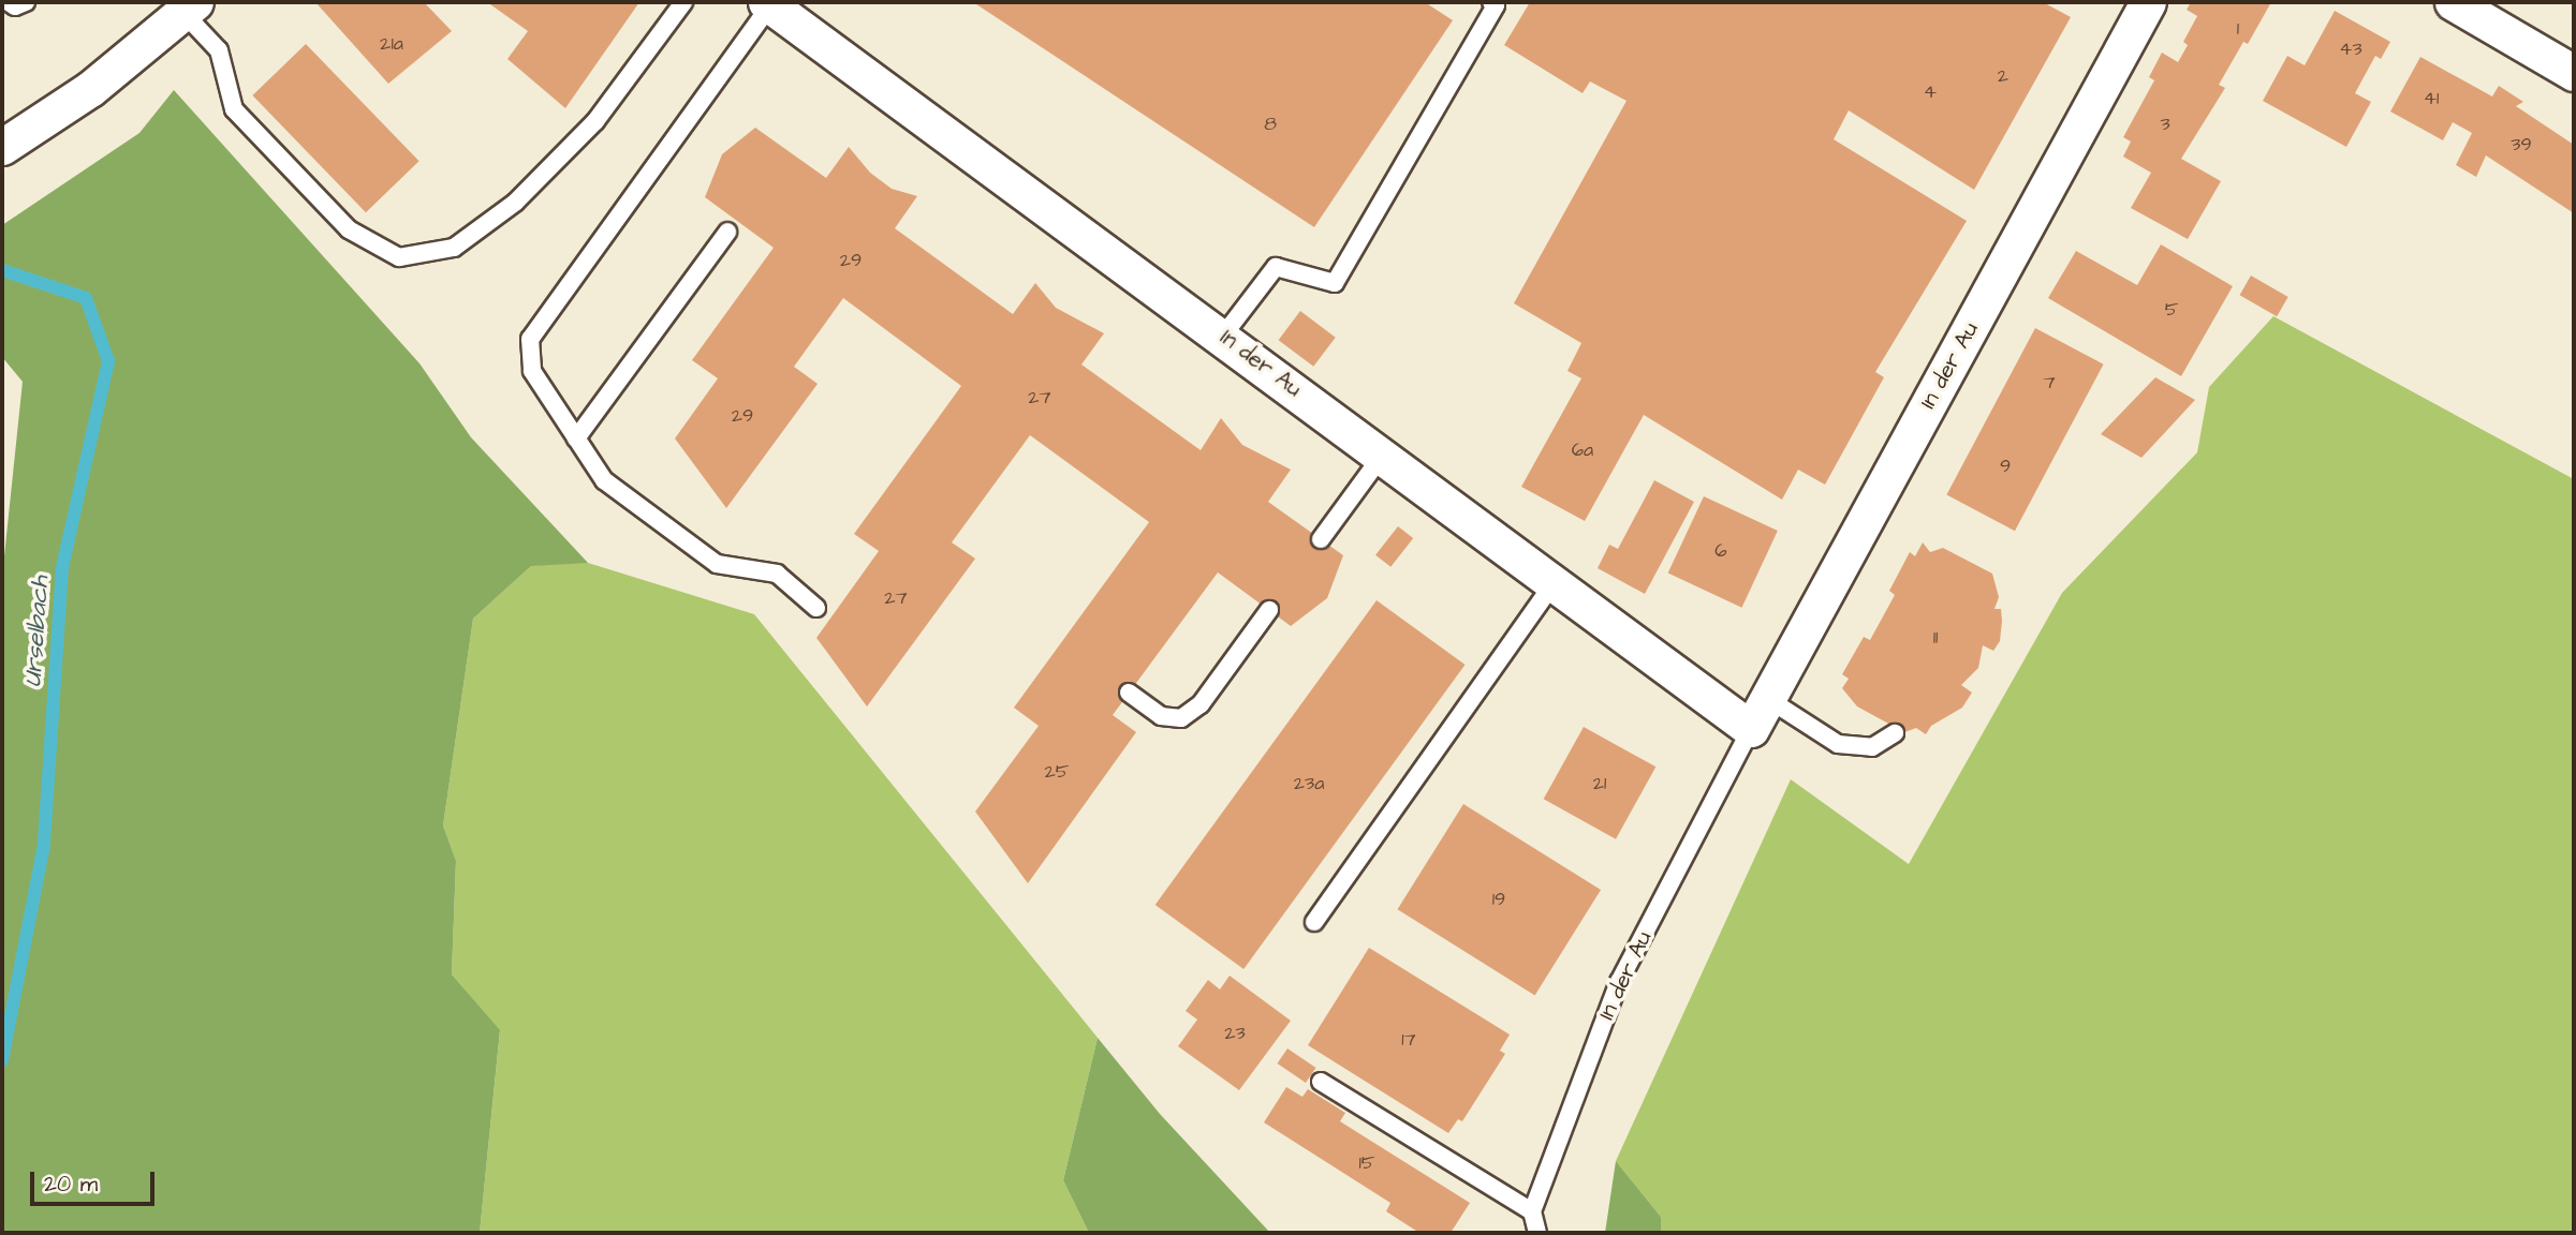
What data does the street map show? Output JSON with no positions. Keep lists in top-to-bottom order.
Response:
{
  "streets": {
    "street": ["In der Au"]
  },
  "water": ["Urselbach"],
  "house_numbers": [
    "1",
    "21a",
    "43",
    "2",
    "4",
    "41",
    "8",
    "3",
    "39",
    "29",
    "5",
    "7",
    "27",
    "29",
    "6a",
    "9",
    "6",
    "27",
    "11",
    "25",
    "23a",
    "21",
    "19",
    "23",
    "17",
    "15"
  ],
  "scale_bar": "20 m"
}
